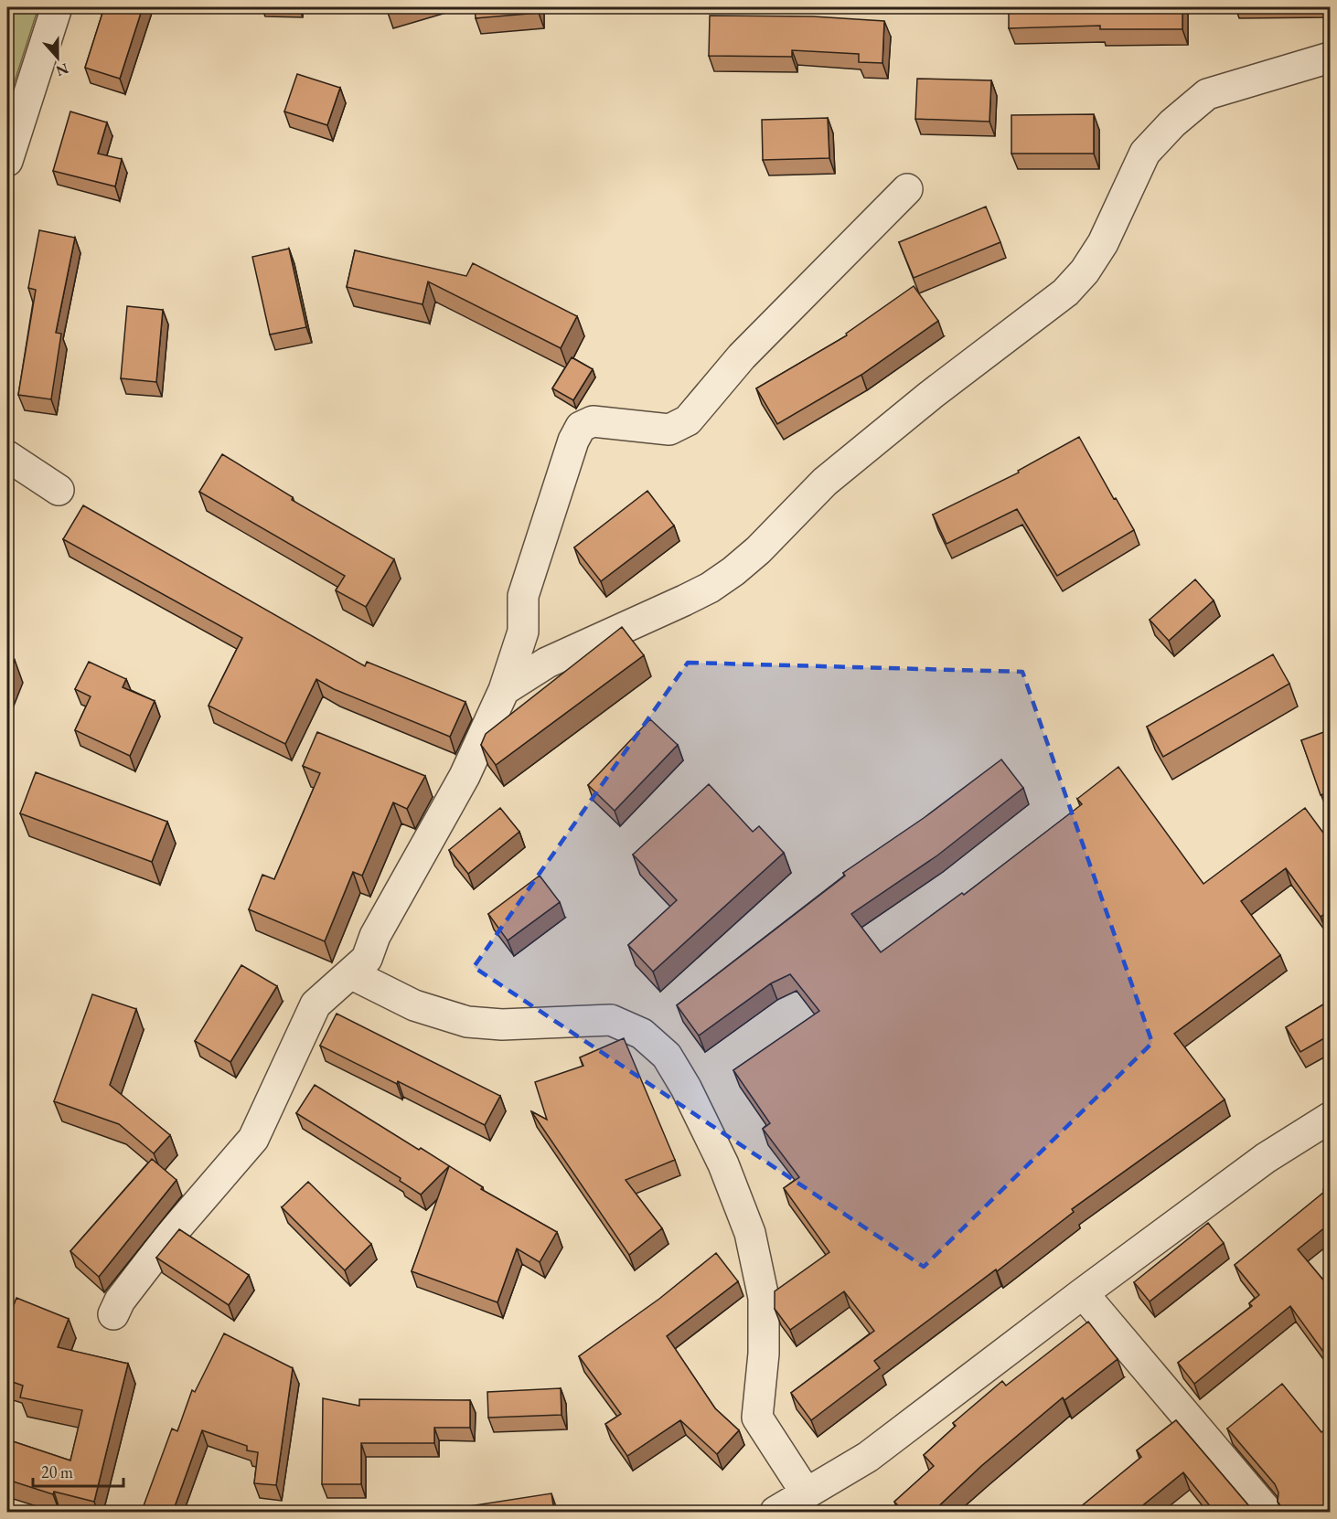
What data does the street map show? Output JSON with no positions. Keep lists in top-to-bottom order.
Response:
{
  "scale_bar": "20 m",
  "north": "bottom"
}
